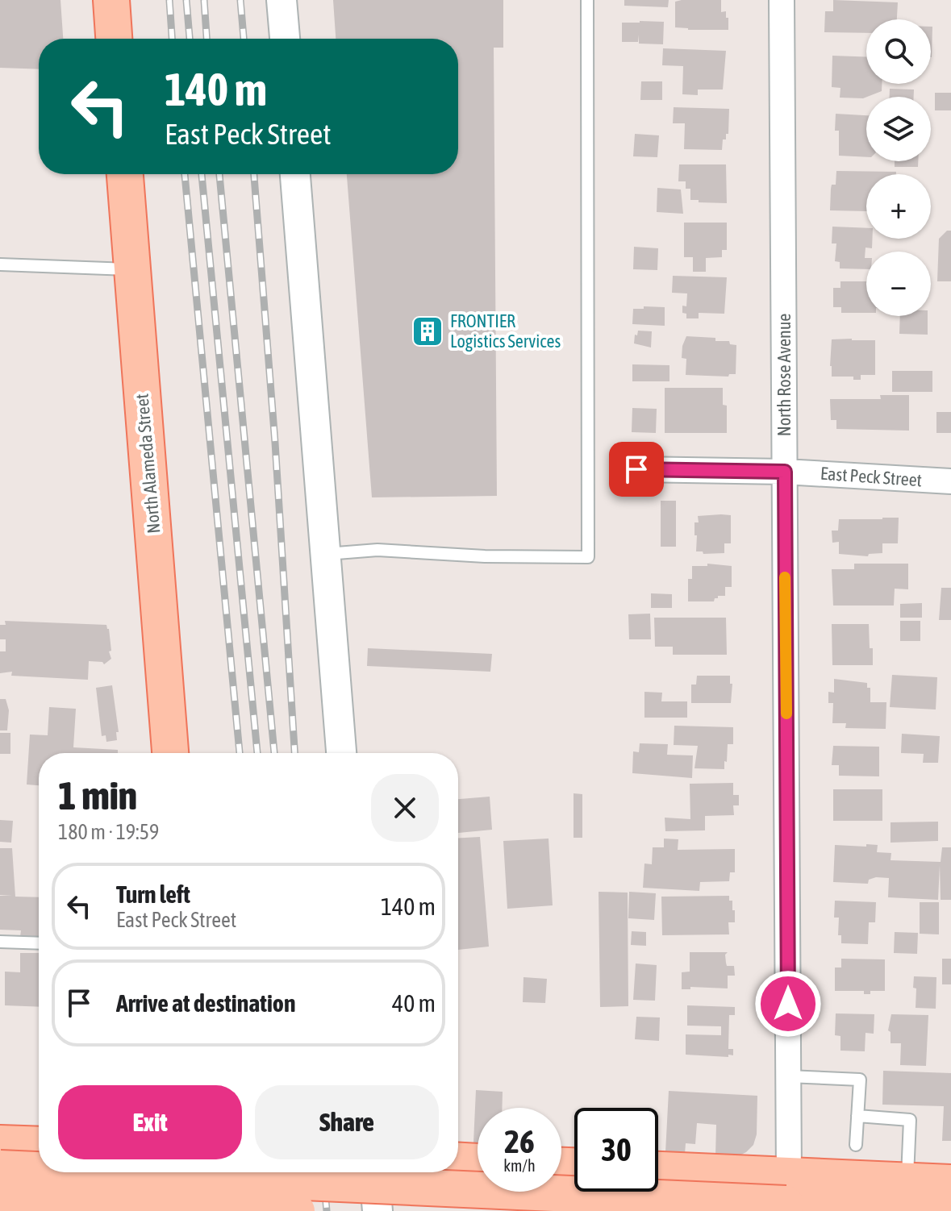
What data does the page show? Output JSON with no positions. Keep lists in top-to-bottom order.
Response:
{
  "streets": {
    "main road": ["North Alameda Street"],
    "street": ["North Rose Avenue", "East Peck Street"]
  },
  "crossings": [
    ["North Rose Avenue", "East Peck Street"]
  ],
  "places": {
    "building": ["FRONTIER Logistics Services"]
  },
  "page": {
    "map_buttons": ["+", "−"],
    "turn": ["140 m", "East Peck Street"],
    "heading": ["1 min", "180 m · 19:59"],
    "list": [
      {
        "name": "Turn left",
        "note": "East Peck Street",
        "value": "140 m"
      },
      {
        "name": "Arrive at destination",
        "value": "40 m"
      }
    ],
    "buttons": ["Exit", "Share"],
    "speed": "26 km/h",
    "limit": "30"
  }
}
